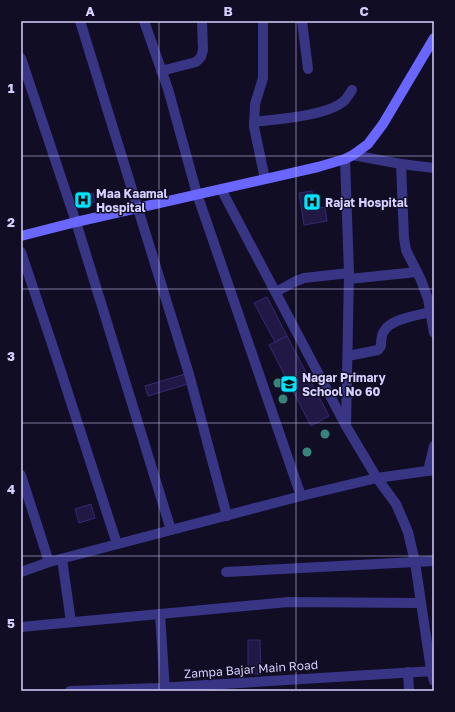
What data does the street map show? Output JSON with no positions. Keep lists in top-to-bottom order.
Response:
{
  "streets": {
    "street": ["Zampa Bajar Main Road"]
  },
  "places": {
    "hospital": ["Maa Kaamal Hospital", "Rajat Hospital"],
    "school or university": ["Nagar Primary School No 60"]
  },
  "grid": {
    "columns": ["A", "B", "C"],
    "rows": [
      "1",
      "2",
      "3",
      "4",
      "5"
    ]
  }
}
